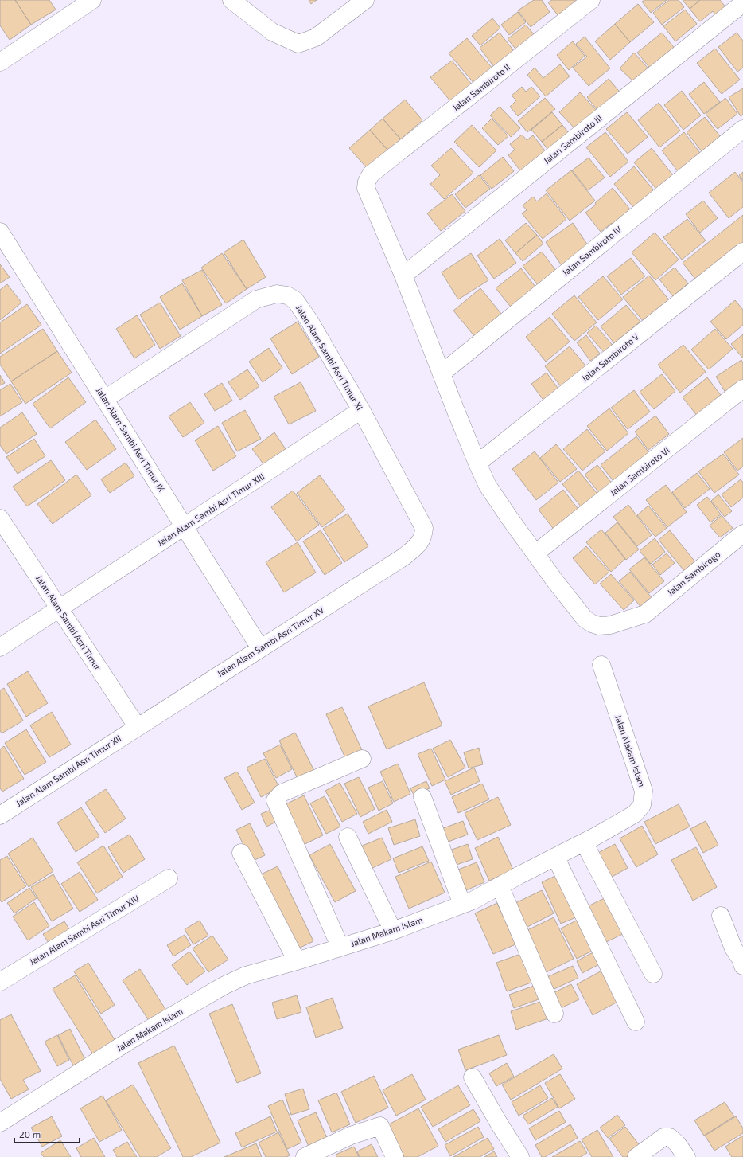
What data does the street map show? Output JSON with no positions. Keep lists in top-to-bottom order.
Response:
{
  "streets": {
    "street": [
      "Jalan Sambiroto II",
      "Jalan Sambiroto III",
      "Jalan Sambiroto IV",
      "Jalan Alam Sambi Asri Timur XI",
      "Jalan Sambiroto V",
      "Jalan Alam Sambi Asri Timur IX",
      "Jalan Sambiroto VI",
      "Jalan Alam Sambi Asri Timur XIII",
      "Jalan Sambirogo",
      "Jalan Alam Sambi Asri Timur",
      "Jalan Alam Sambi Asri Timur XV",
      "Jalan Makam Islam",
      "Jalan Alam Sambi Asri Timur XII",
      "Jalan Alam Sambi Asri Timur XIV"
    ]
  },
  "crossings": [
    ["Jalan Sambiroto II", "Jalan Sambiroto III"],
    ["Jalan Alam Sambi Asri Timur XI", "Jalan Alam Sambi Asri Timur IX"],
    ["Jalan Alam Sambi Asri Timur XI", "Jalan Alam Sambi Asri Timur XIII"],
    ["Jalan Alam Sambi Asri Timur XI", "Jalan Alam Sambi Asri Timur XV"],
    ["Jalan Alam Sambi Asri Timur IX", "Jalan Alam Sambi Asri Timur XIII"],
    ["Jalan Alam Sambi Asri Timur IX", "Jalan Alam Sambi Asri Timur XV"],
    ["Jalan Sambiroto VI", "Jalan Sambirogo"],
    ["Jalan Alam Sambi Asri Timur XIII", "Jalan Alam Sambi Asri Timur"],
    ["Jalan Alam Sambi Asri Timur", "Jalan Alam Sambi Asri Timur XV"],
    ["Jalan Alam Sambi Asri Timur", "Jalan Alam Sambi Asri Timur XII"],
    ["Jalan Alam Sambi Asri Timur XV", "Jalan Alam Sambi Asri Timur XII"]
  ],
  "scale_bar": "20 m"
}
